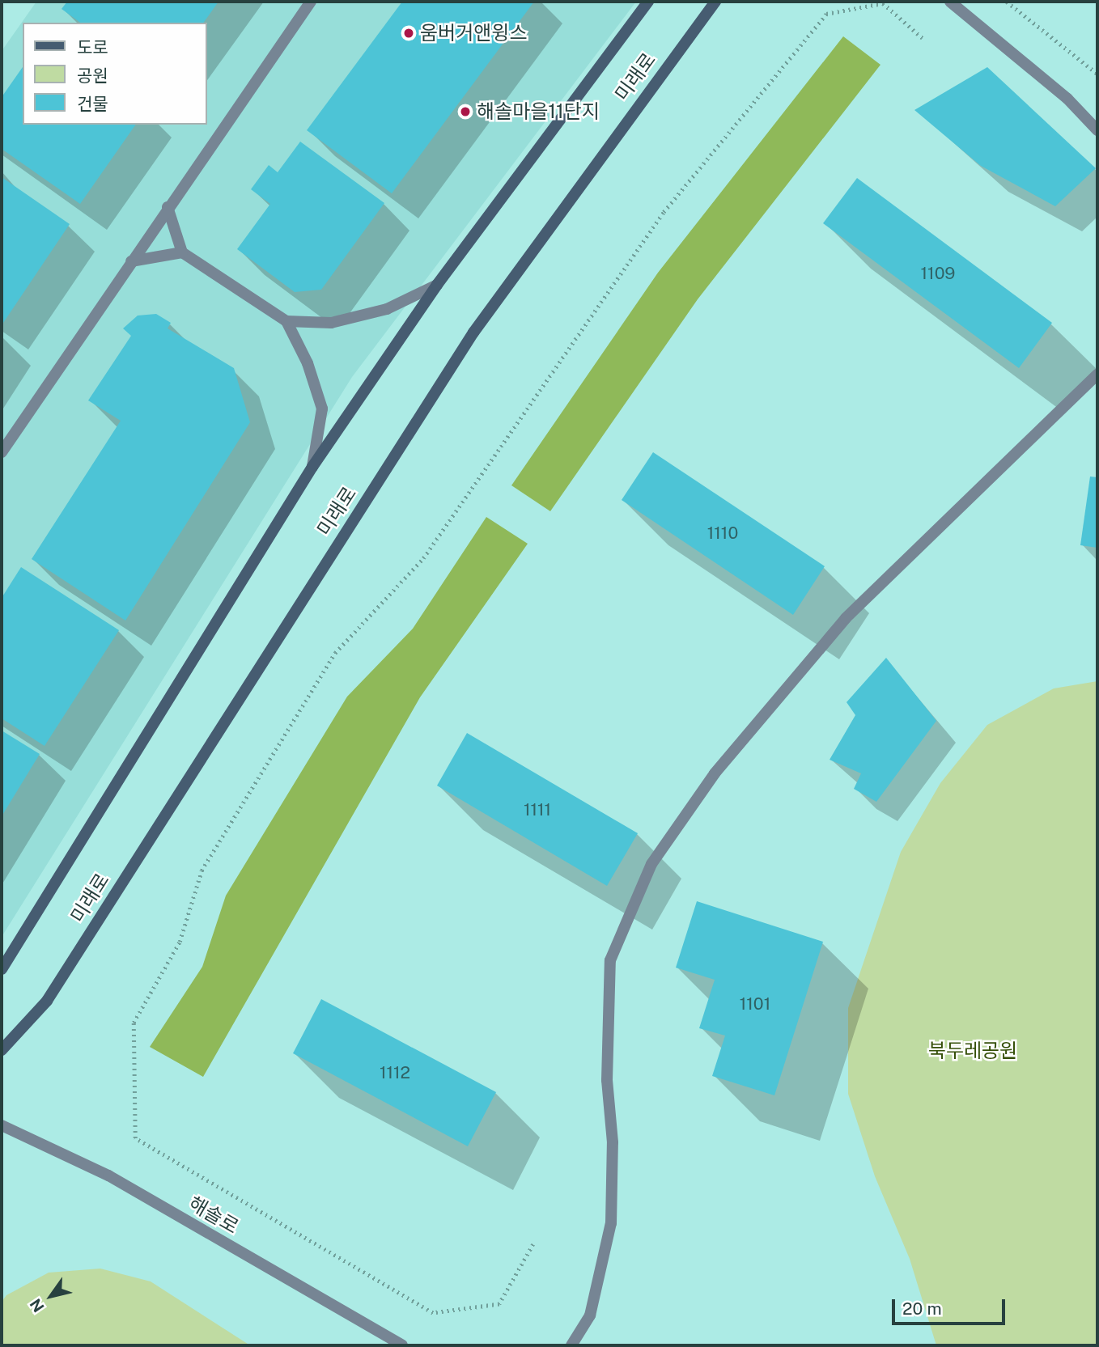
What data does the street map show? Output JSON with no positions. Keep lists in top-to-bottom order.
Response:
{
  "streets": {
    "street": ["미래로", "해솔로"]
  },
  "parks": ["북두레공원"],
  "places": ["움버거앤윙스", "해솔마을11단지"],
  "house_numbers": [
    "1109",
    "1110",
    "1111",
    "1101",
    "1112"
  ],
  "legend": ["도로", "공원", "건물"],
  "scale_bar": "20 m",
  "north": "bottom left"
}
